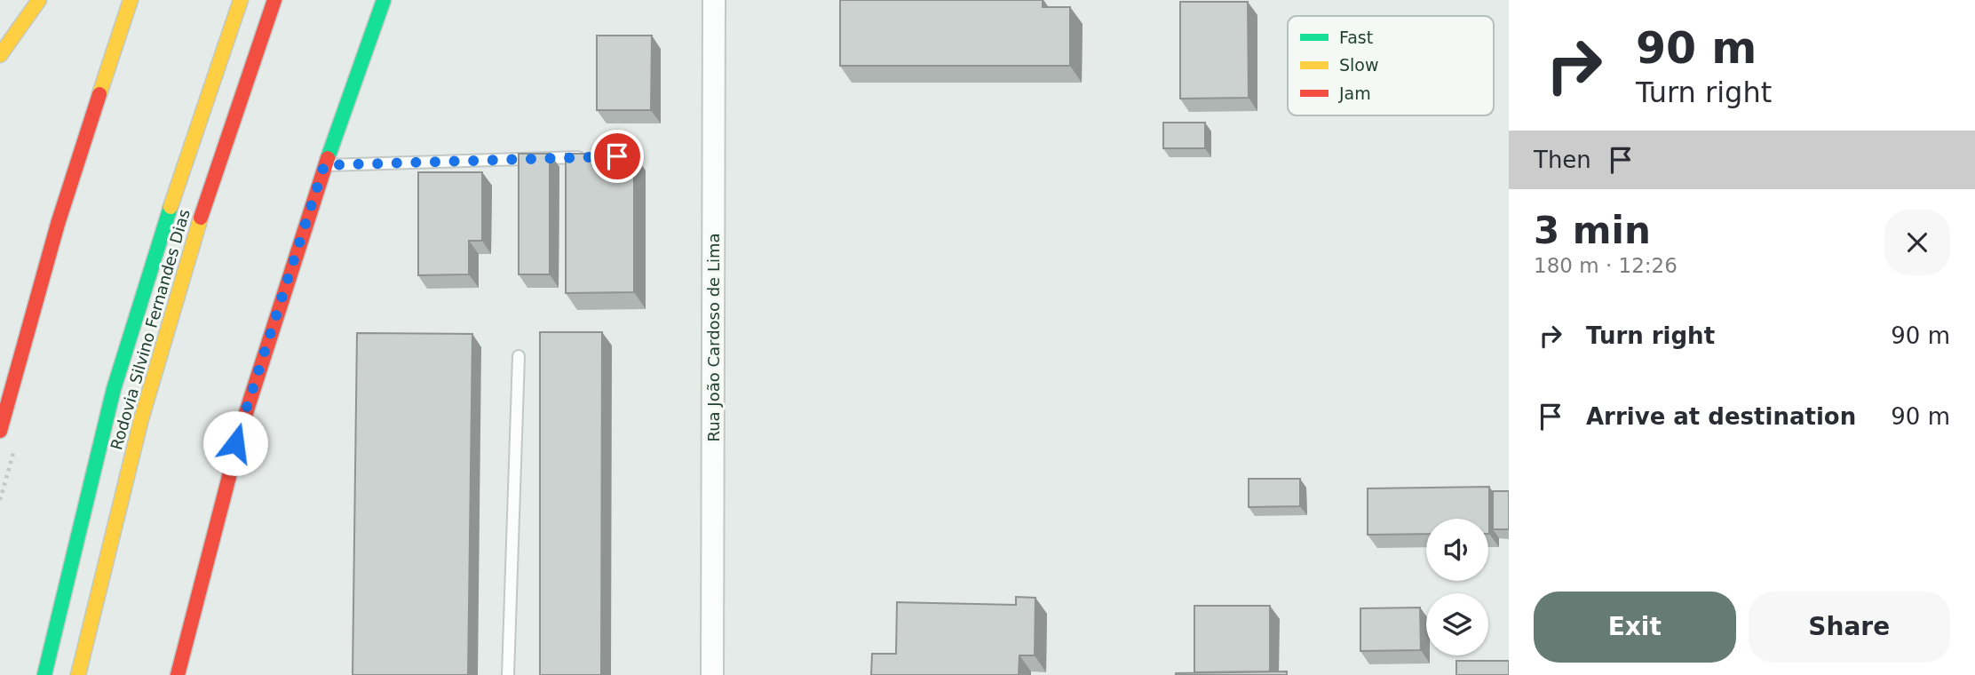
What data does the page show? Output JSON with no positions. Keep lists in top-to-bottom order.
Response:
{
  "streets": {
    "main road": ["Rodovia Silvino Fernandes Dias"],
    "street": ["Rua João Cardoso de Lima"]
  },
  "legend": ["Fast", "Slow", "Jam"],
  "page": {
    "turn": ["90 m", "Turn right"],
    "then": "Then",
    "heading": ["3 min", "180 m · 12:26"],
    "list": [
      {
        "name": "Turn right",
        "value": "90 m"
      },
      {
        "name": "Arrive at destination",
        "value": "90 m"
      }
    ],
    "buttons": ["Exit", "Share"]
  }
}
